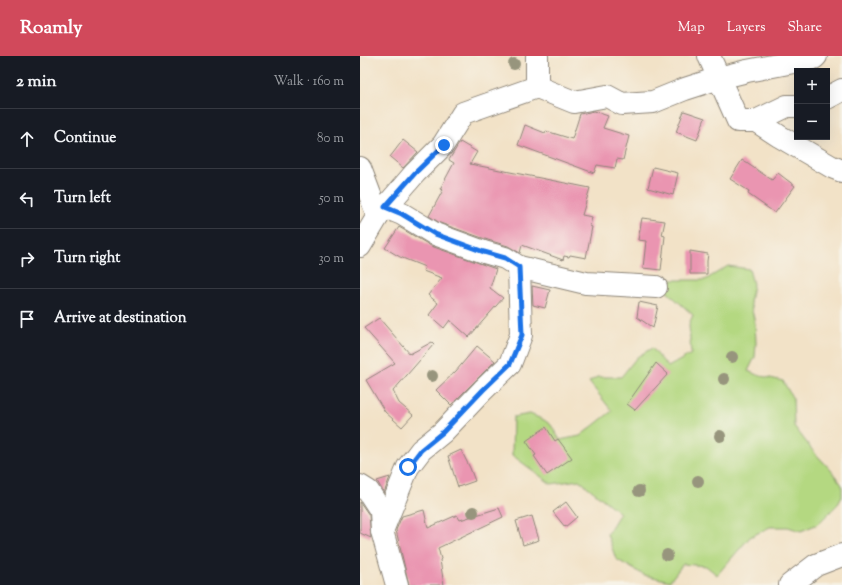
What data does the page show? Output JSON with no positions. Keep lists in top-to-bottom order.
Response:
{
  "page": {
    "header": "Roamly",
    "nav": ["Map", "Layers", "Share"],
    "heading": ["2 min", "Walk · 160 m"],
    "map_buttons": ["+", "−"],
    "list": [
      ["Continue", "80 m"],
      ["Turn left", "50 m"],
      ["Turn right", "30 m"],
      "Arrive at destination"
    ]
  }
}
